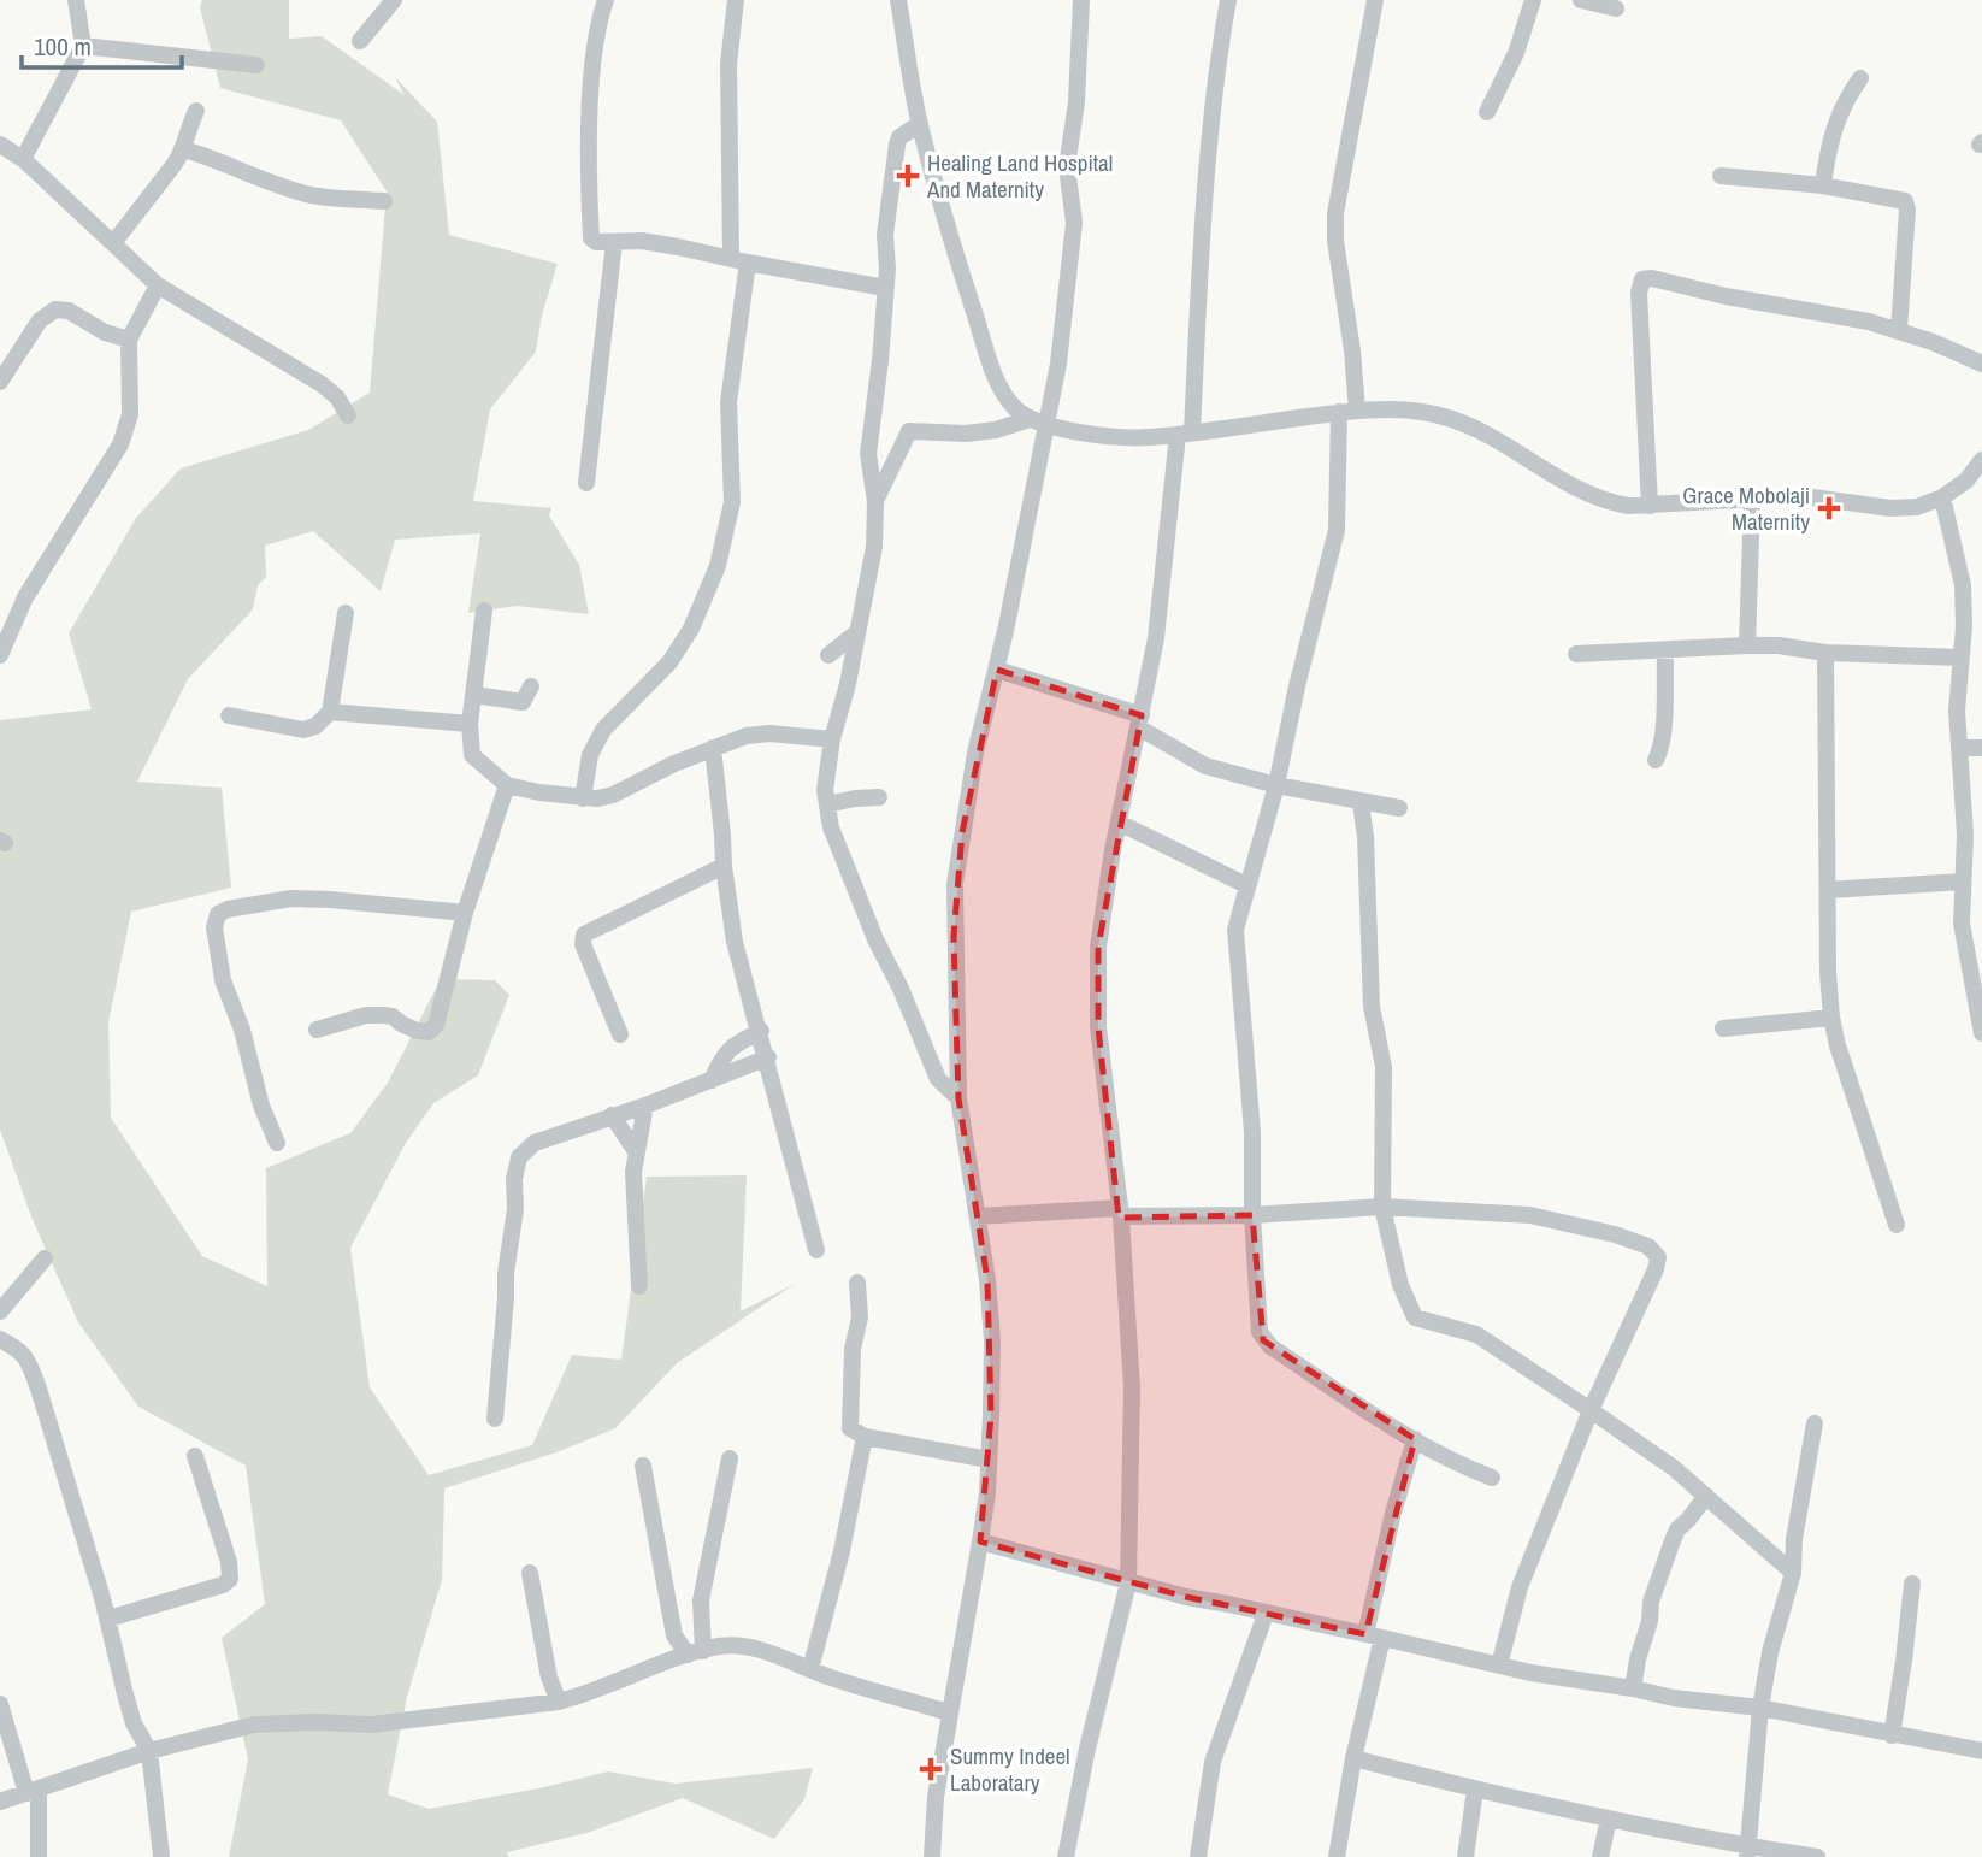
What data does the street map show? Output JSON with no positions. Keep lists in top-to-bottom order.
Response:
{
  "places": {
    "health": ["Healing Land Hospital And Maternity", "Grace Mobolaji Maternity", "Summy Indeel Laboratary"]
  },
  "scale_bar": "100 m"
}
